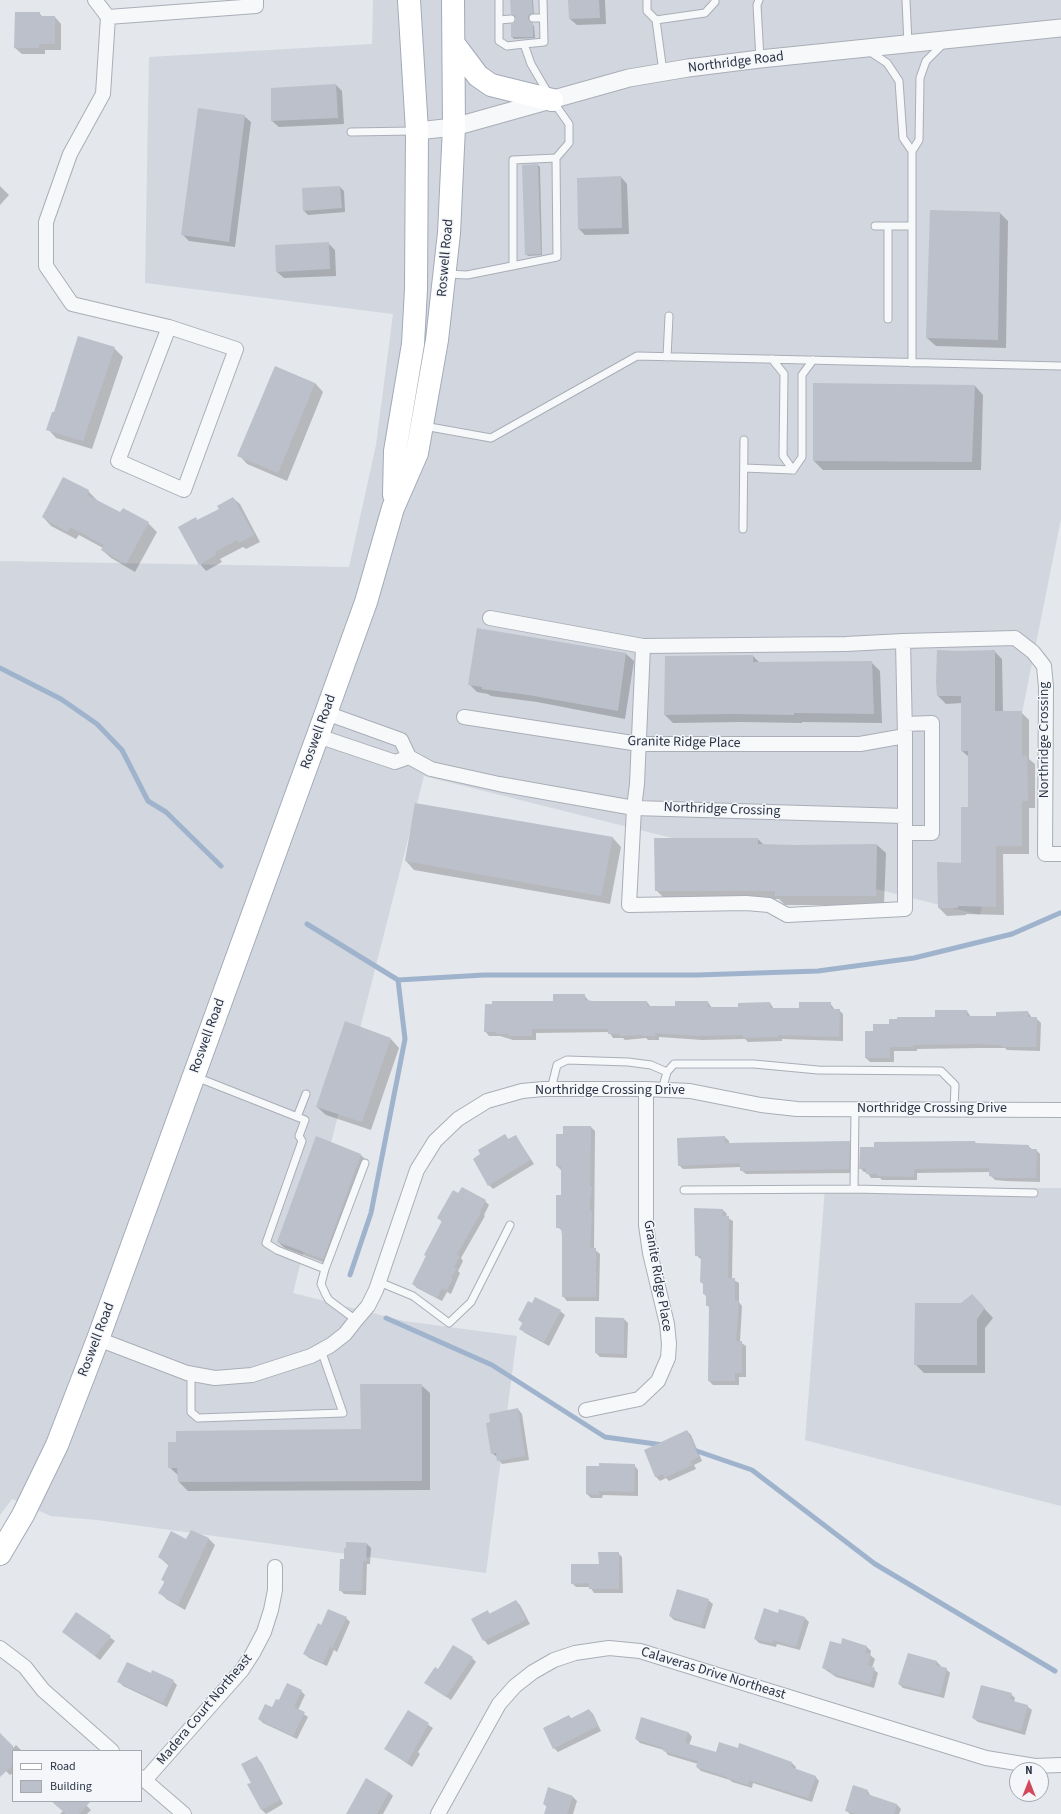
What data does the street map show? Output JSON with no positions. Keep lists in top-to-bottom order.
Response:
{
  "streets": {
    "main road": ["Roswell Road"],
    "street": [
      "Northridge Road",
      "Northridge Crossing",
      "Granite Ridge Place",
      "Northridge Crossing Drive",
      "Calaveras Drive Northeast",
      "Madera Court Northeast"
    ]
  },
  "crossings": [
    ["Northridge Road", "Roswell Road"],
    ["Roswell Road", "Northridge Crossing Drive"],
    ["Granite Ridge Place", "Northridge Crossing Drive"]
  ],
  "legend": ["Road", "Building"],
  "north": "top"
}
